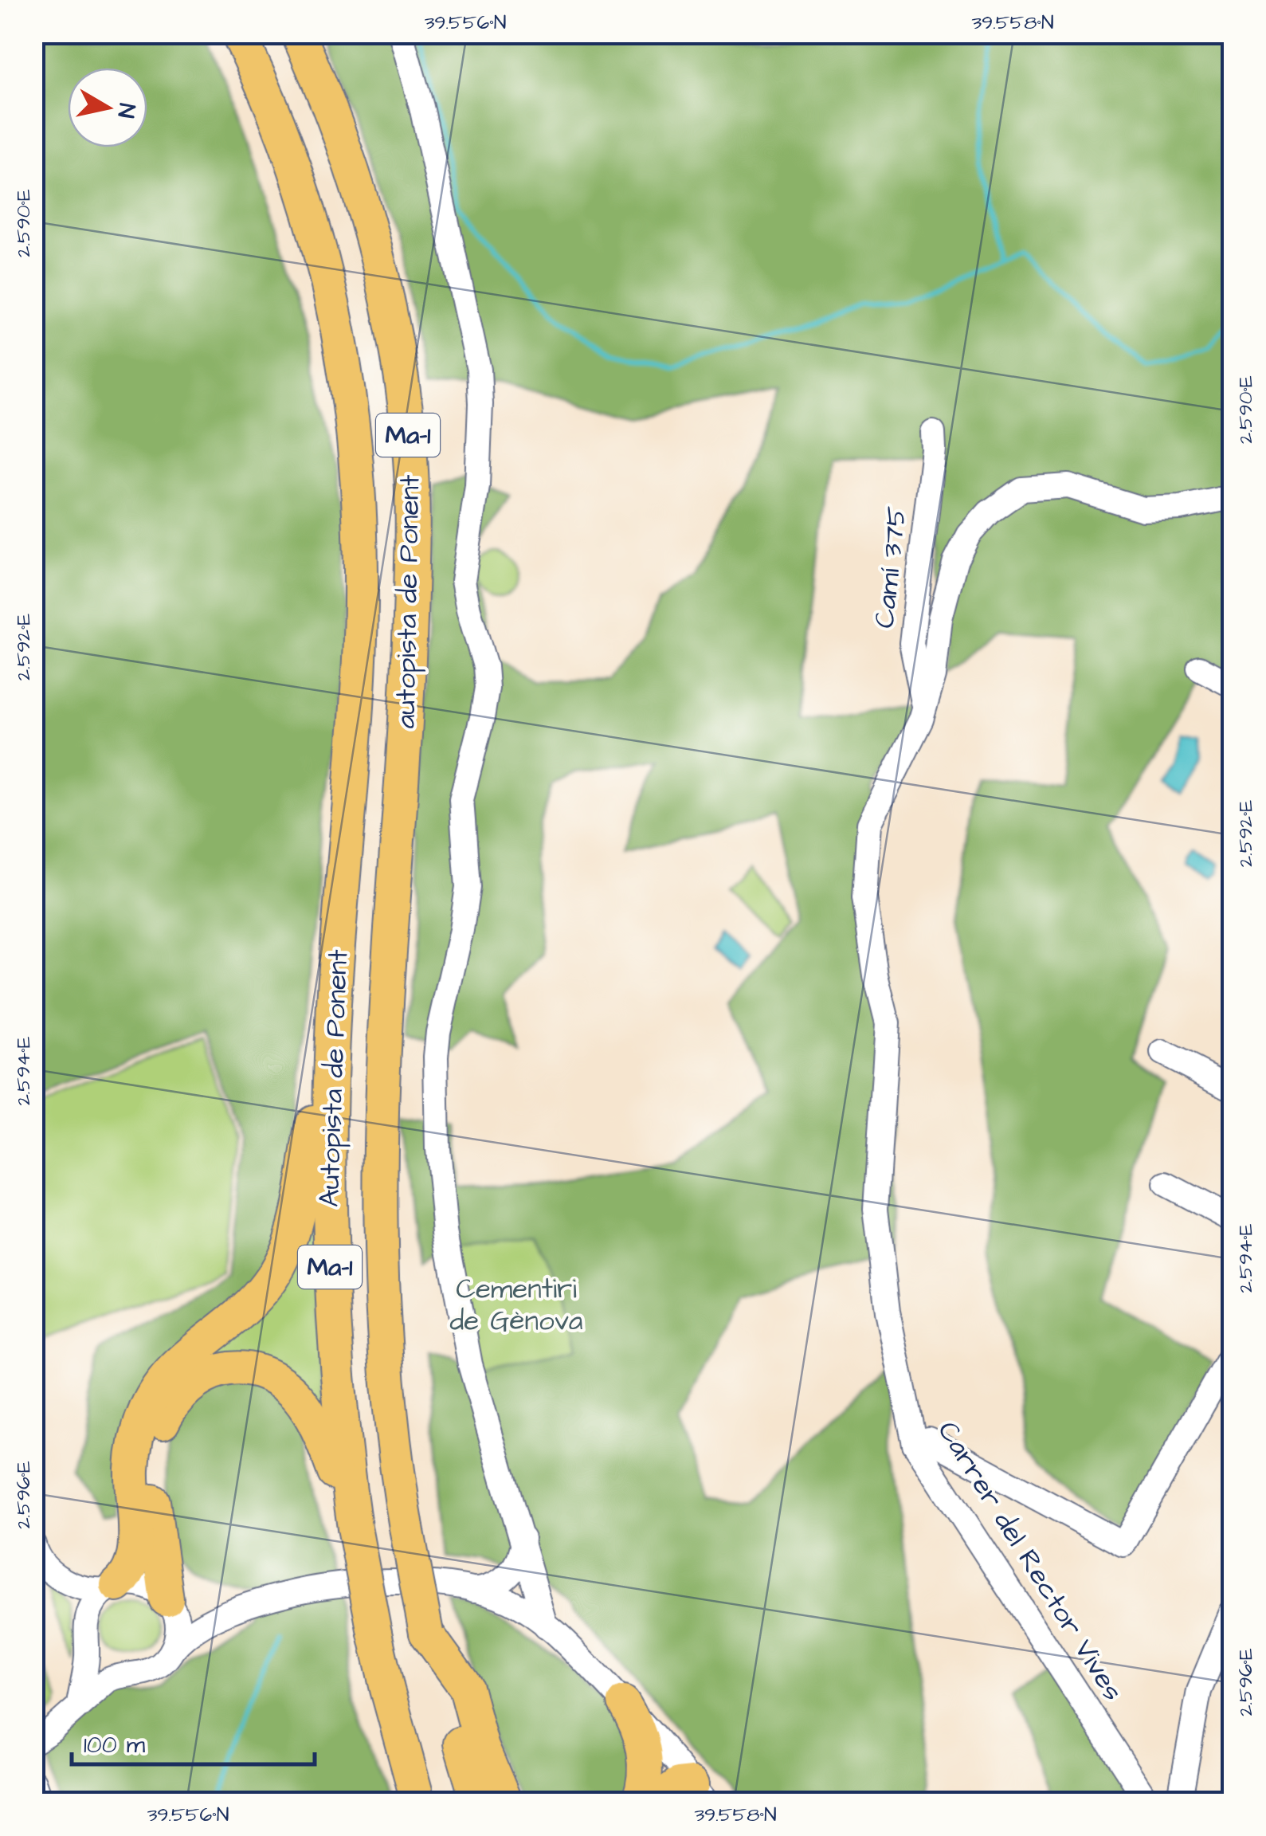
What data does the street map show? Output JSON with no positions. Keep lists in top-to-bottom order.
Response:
{
  "streets": {
    "highway": ["Ma-1", "autopista de Ponent", "Autopista de Ponent"],
    "street": ["Camí 375", "Carrer del Rector Vives"]
  },
  "crossings": [
    ["Ma-1", "Autopista de Ponent"],
    ["Camí 375", "Carrer del Rector Vives"],
    ["autopista de Ponent", "Autopista de Ponent"]
  ],
  "parks": ["Cementiri de Gènova"],
  "scale_bar": "100 m",
  "north": "right",
  "coordinates": [
    "39.556°N",
    "39.558°N",
    "2.590°E",
    "2.592°E",
    "2.594°E",
    "2.596°E"
  ]
}
